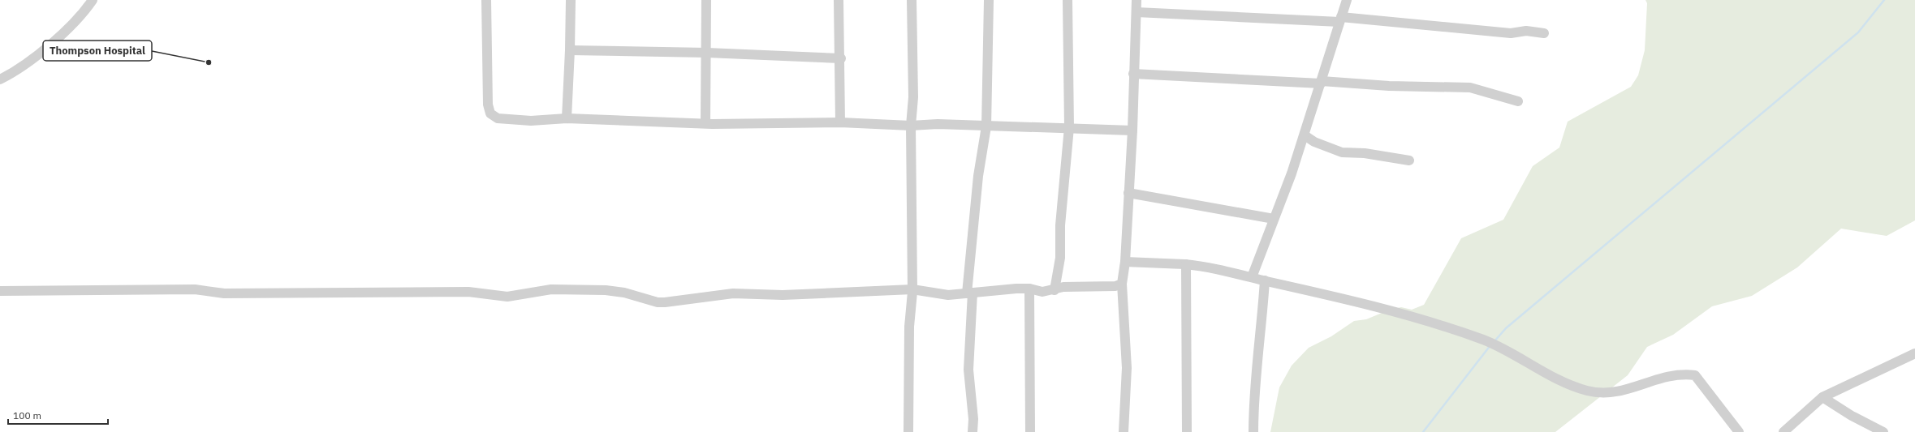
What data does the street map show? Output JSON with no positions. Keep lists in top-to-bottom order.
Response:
{
  "places": ["Thompson Hospital"],
  "scale_bar": "100 m"
}
